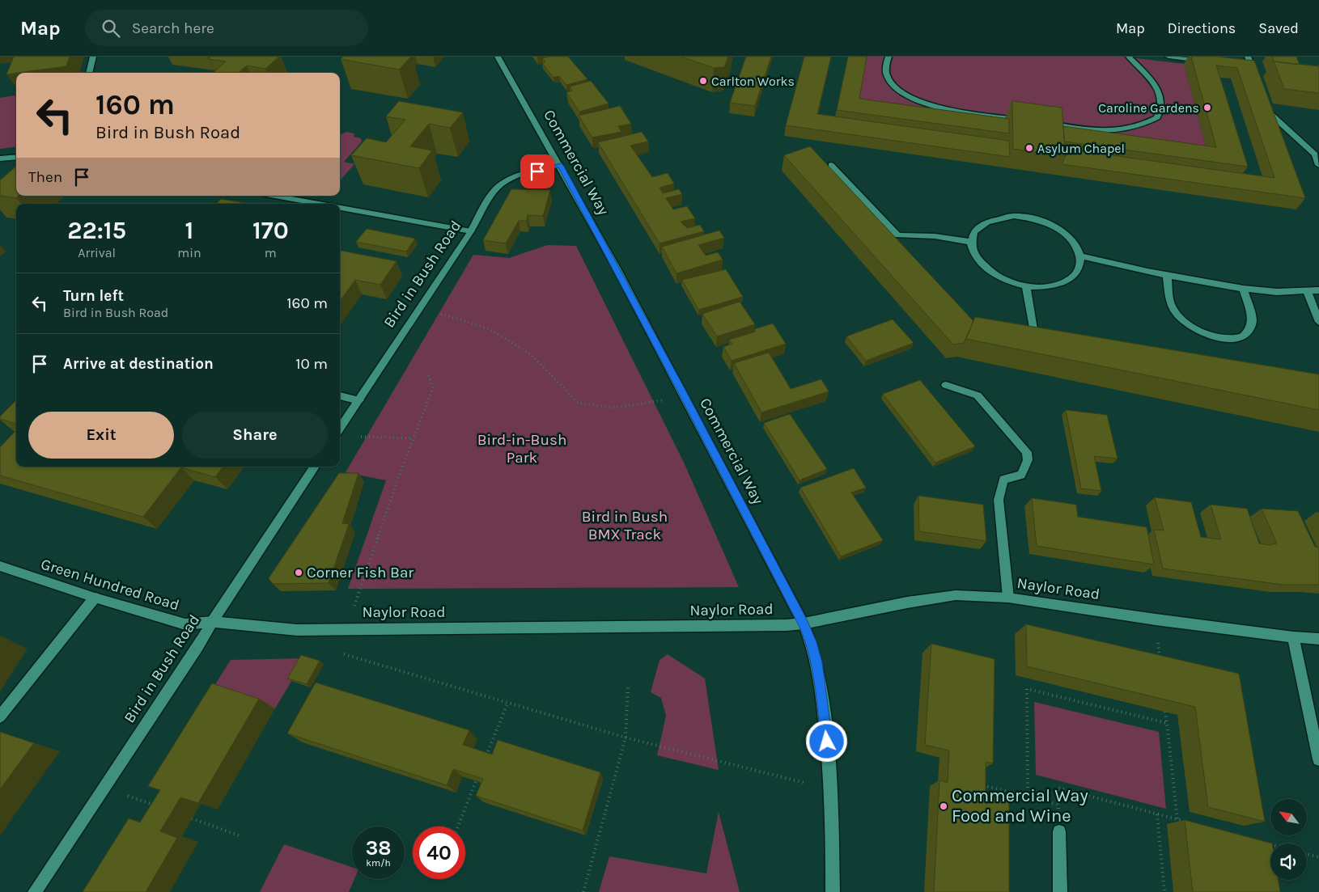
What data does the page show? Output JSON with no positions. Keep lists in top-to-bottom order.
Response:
{
  "streets": {
    "street": [
      "Commercial Way",
      "Bird in Bush Road",
      "Green Hundred Road",
      "Naylor Road"
    ]
  },
  "crossings": [
    ["Commercial Way", "Bird in Bush Road"],
    ["Commercial Way", "Naylor Road"],
    ["Bird in Bush Road", "Green Hundred Road"],
    ["Bird in Bush Road", "Naylor Road"],
    ["Green Hundred Road", "Naylor Road"]
  ],
  "parks": ["Bird-in-Bush Park", "Bird in Bush BMX Track"],
  "places": [
    "Carlton Works",
    "Caroline Gardens",
    "Asylum Chapel",
    "Corner Fish Bar",
    "Commercial Way Food and Wine"
  ],
  "north": "top left",
  "page": {
    "header": "Map",
    "search": "Search here",
    "nav": ["Map", "Directions", "Saved"],
    "turn": ["160 m", "Bird in Bush Road"],
    "then": "Then",
    "eta": [
      "22:15",
      "Arrival",
      "1",
      "min",
      "170",
      "m"
    ],
    "list": [
      {
        "name": "Turn left",
        "note": "Bird in Bush Road",
        "value": "160 m"
      },
      {
        "name": "Arrive at destination",
        "value": "10 m"
      }
    ],
    "buttons": ["Exit", "Share"],
    "speed": "38 km/h",
    "limit": "40"
  }
}
